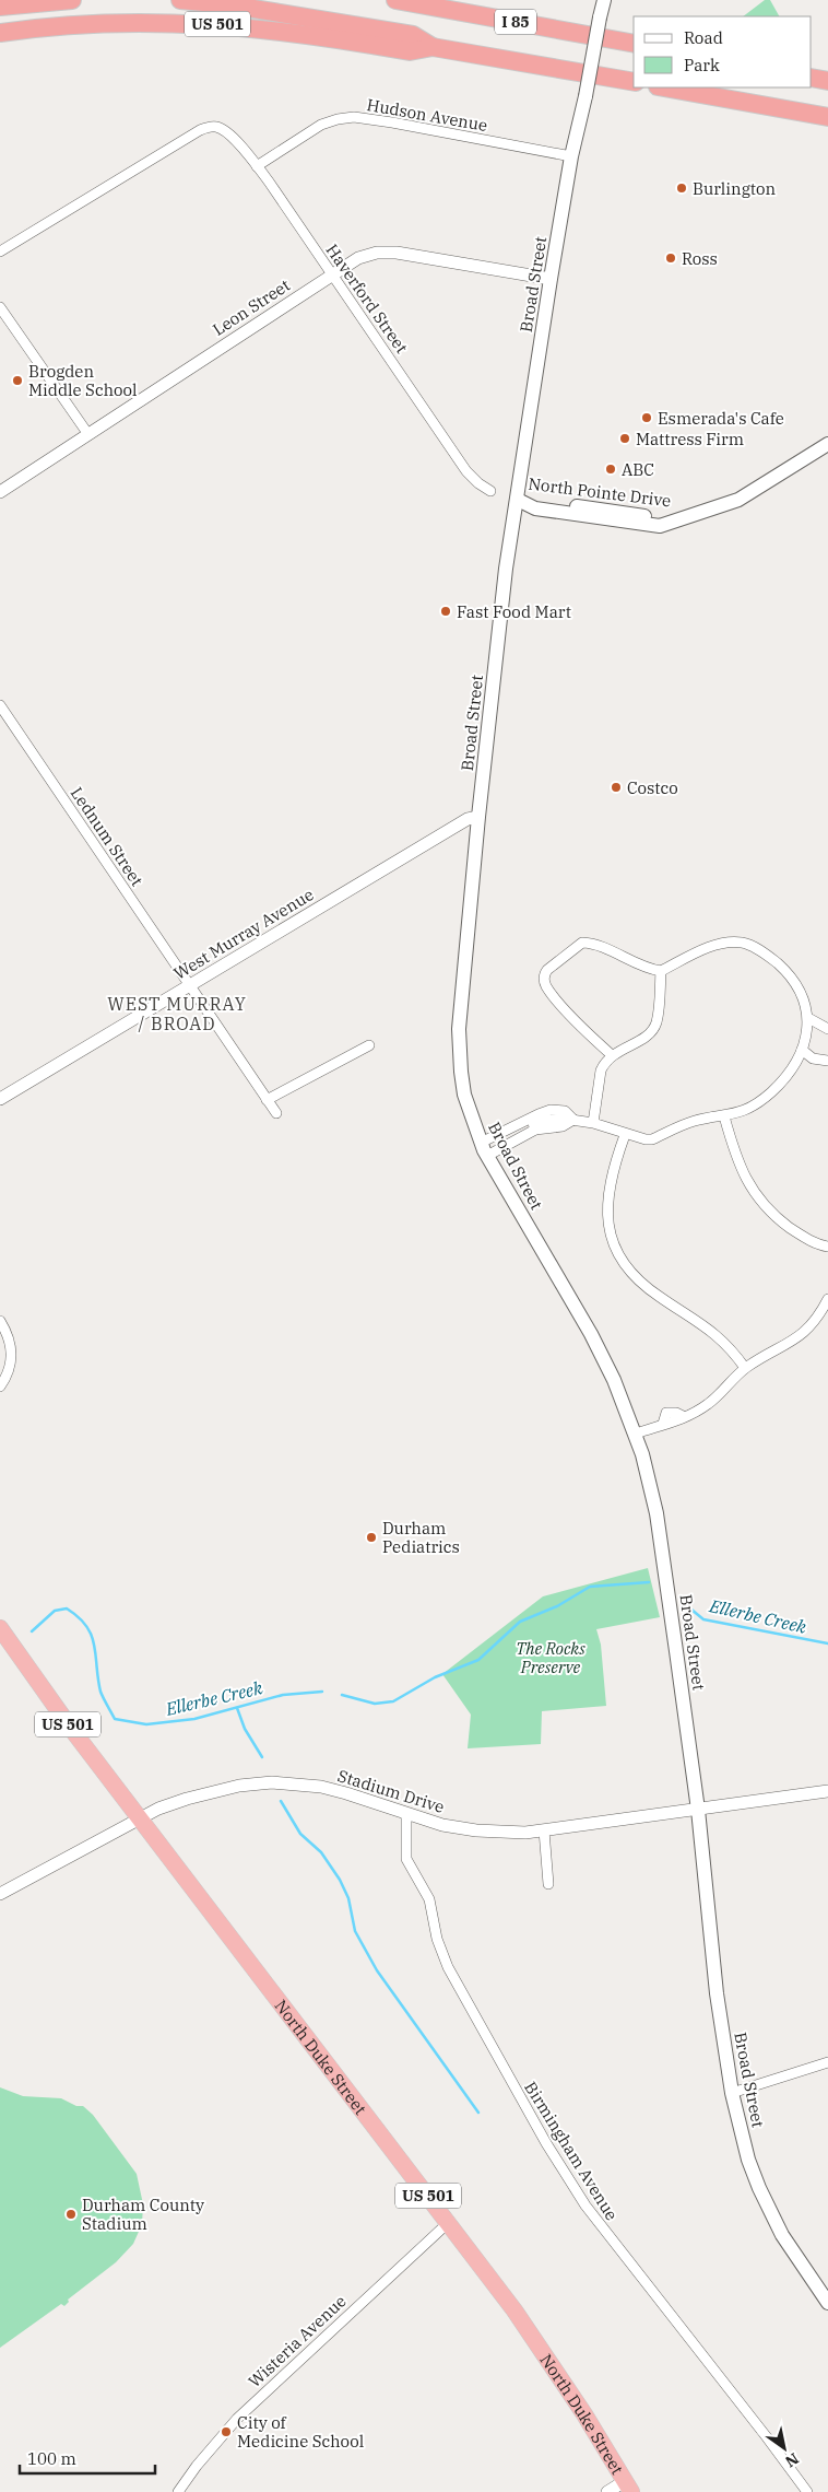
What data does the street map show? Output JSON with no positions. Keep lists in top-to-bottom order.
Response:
{
  "streets": {
    "highway": ["I 85", "US 501", "North Duke Street"],
    "main road": ["Broad Street", "North Pointe Drive"],
    "street": [
      "Hudson Avenue",
      "Haverford Street",
      "Leon Street",
      "Lednum Street",
      "West Murray Avenue",
      "Stadium Drive",
      "Birmingham Avenue",
      "Wisteria Avenue"
    ]
  },
  "crossings": [
    ["I 85", "US 501"],
    ["Hudson Avenue", "Broad Street"],
    ["Hudson Avenue", "Haverford Street"],
    ["Broad Street", "Leon Street"],
    ["Broad Street", "North Pointe Drive"],
    ["Broad Street", "West Murray Avenue"],
    ["Broad Street", "Stadium Drive"],
    ["Haverford Street", "Leon Street"],
    ["Lednum Street", "West Murray Avenue"],
    ["Stadium Drive", "North Duke Street"],
    ["Stadium Drive", "Birmingham Avenue"],
    ["North Duke Street", "Wisteria Avenue"]
  ],
  "districts": ["WEST MURRAY / BROAD"],
  "water": ["Ellerbe Creek"],
  "parks": ["The Rocks Preserve"],
  "places": [
    "Burlington",
    "Ross",
    "Brogden Middle School",
    "Esmerada's Cafe",
    "Mattress Firm",
    "ABC",
    "Fast Food Mart",
    "Costco",
    "Durham Pediatrics",
    "Durham County Stadium",
    "City of Medicine School"
  ],
  "legend": ["Road", "Park"],
  "scale_bar": "100 m",
  "north": "bottom right"
}
